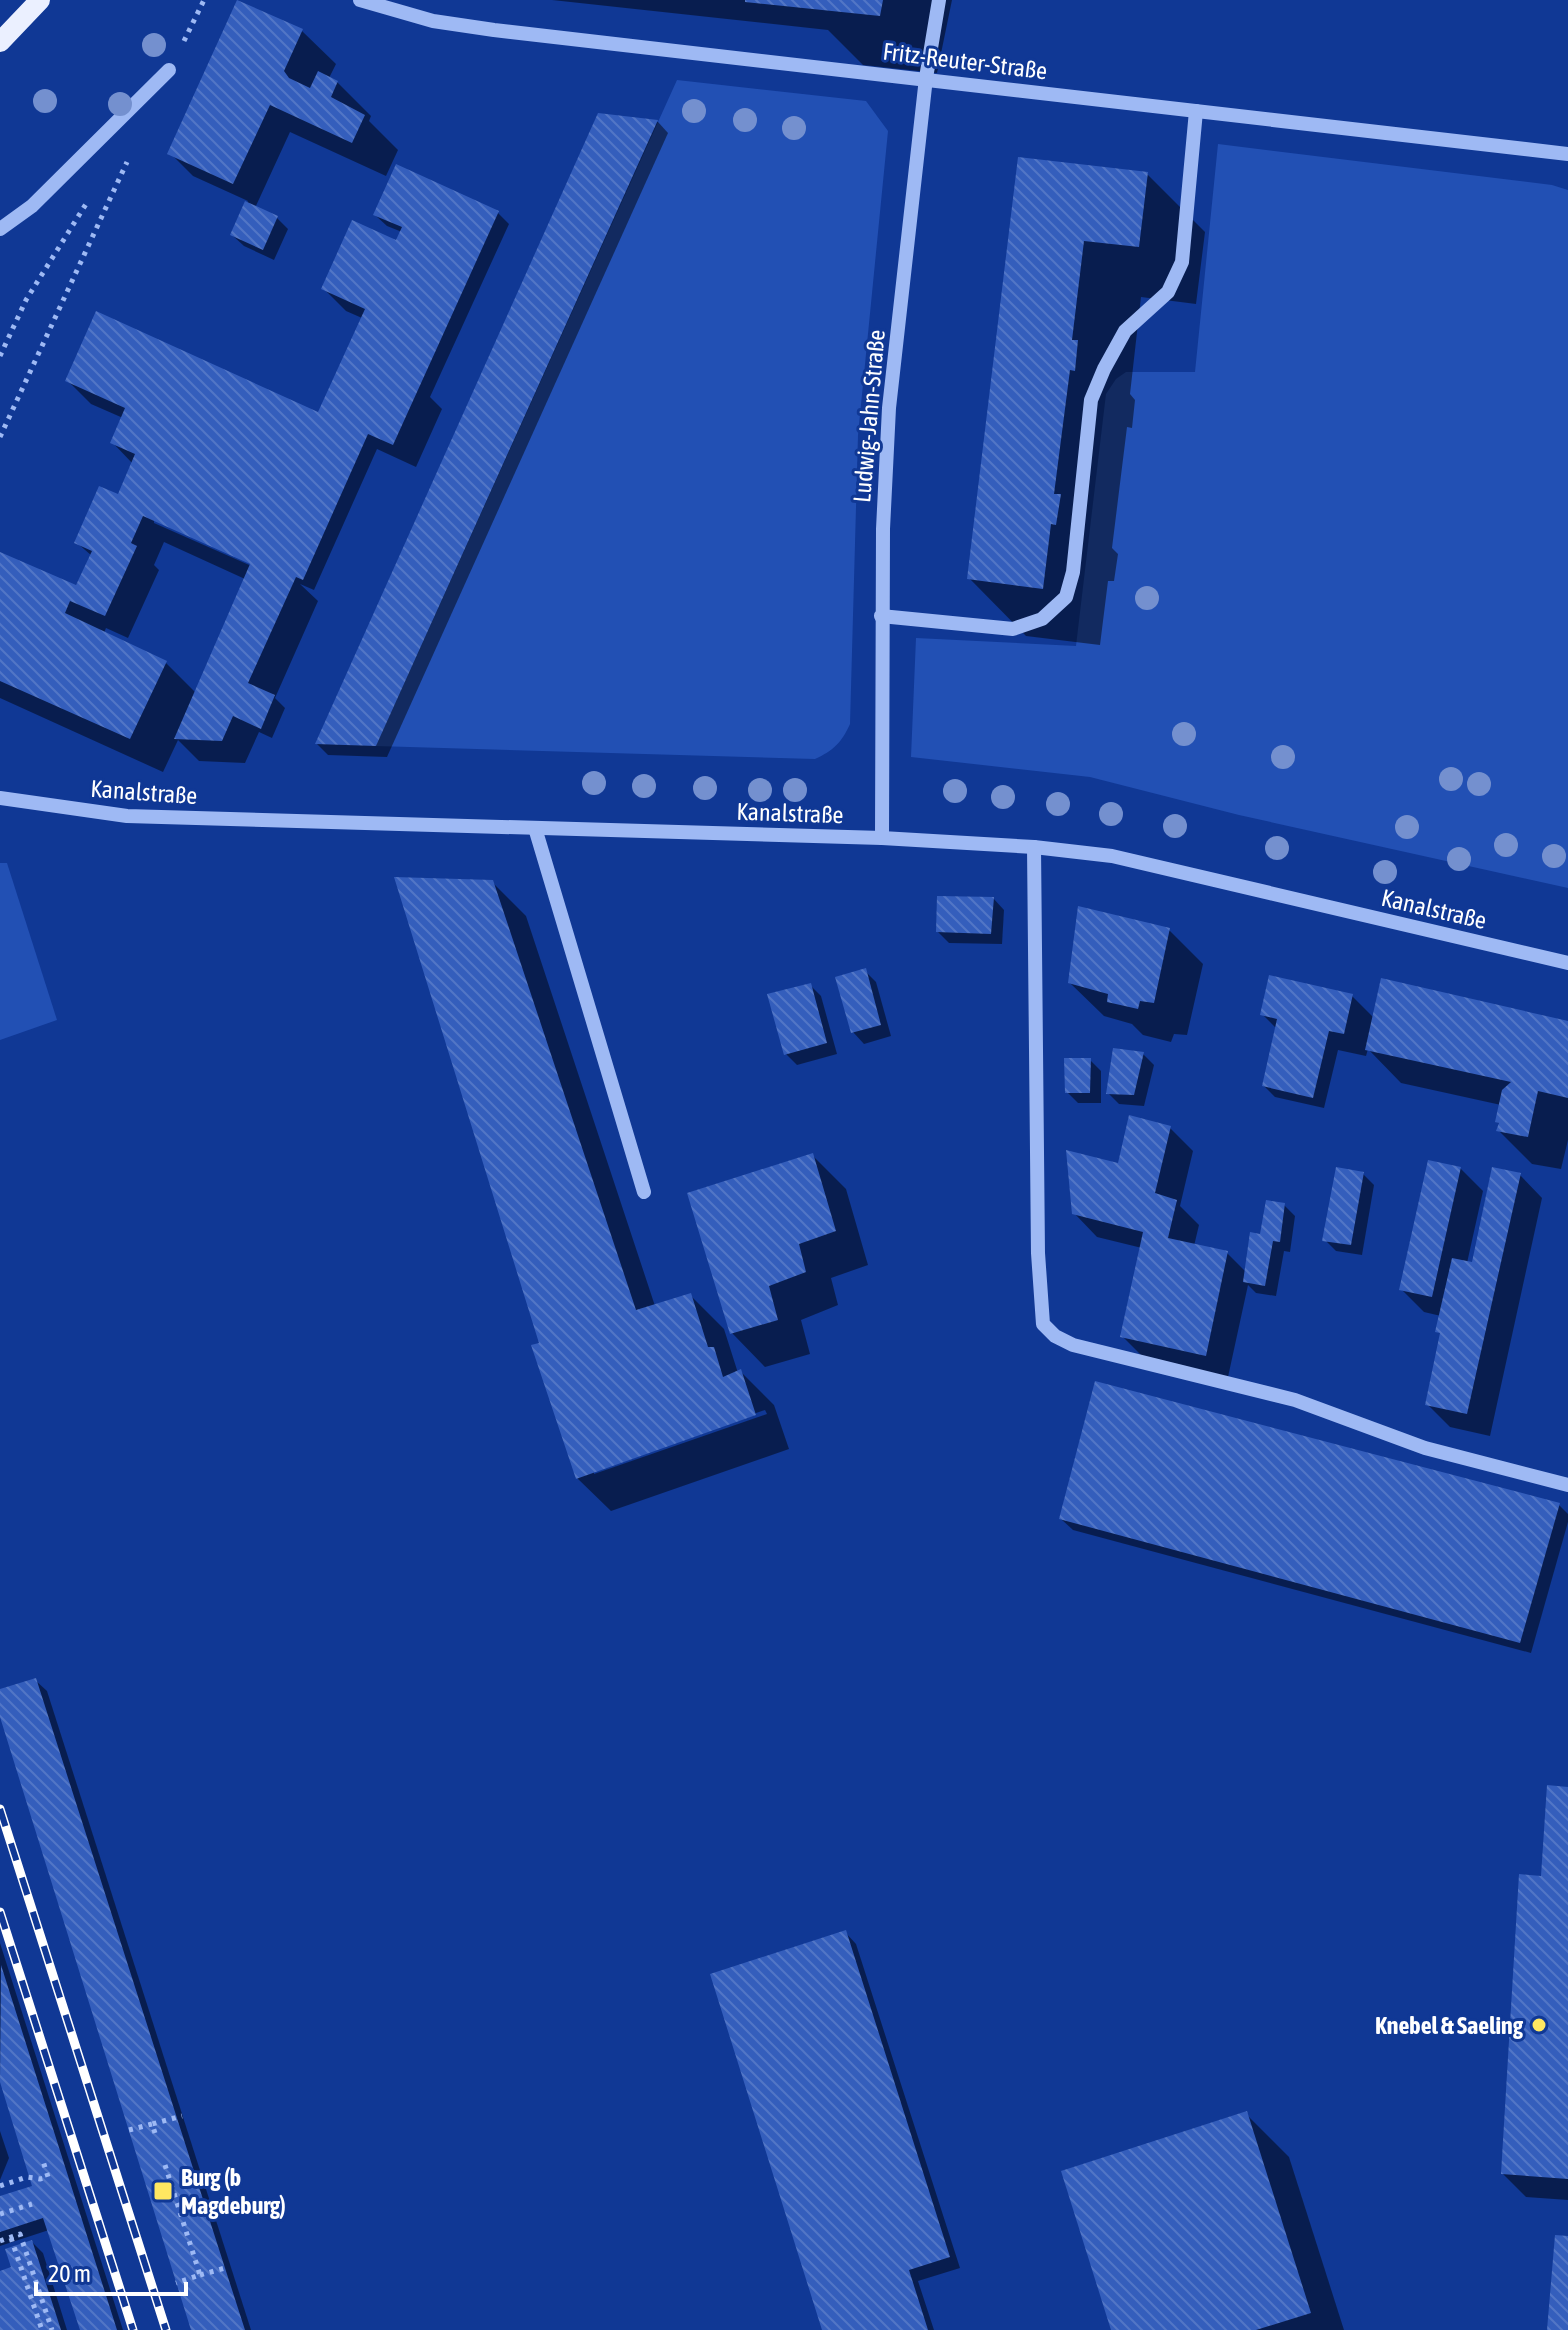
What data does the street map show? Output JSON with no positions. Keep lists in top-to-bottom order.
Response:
{
  "streets": {
    "street": ["Fritz-Reuter-Straße", "Ludwig-Jahn-Straße", "Kanalstraße"]
  },
  "crossings": [
    ["Fritz-Reuter-Straße", "Ludwig-Jahn-Straße"],
    ["Ludwig-Jahn-Straße", "Kanalstraße"]
  ],
  "places": {
    "other": ["Knebel & Saeling"],
    "transit": ["Burg (b Magdeburg)"]
  },
  "scale_bar": "20 m"
}
